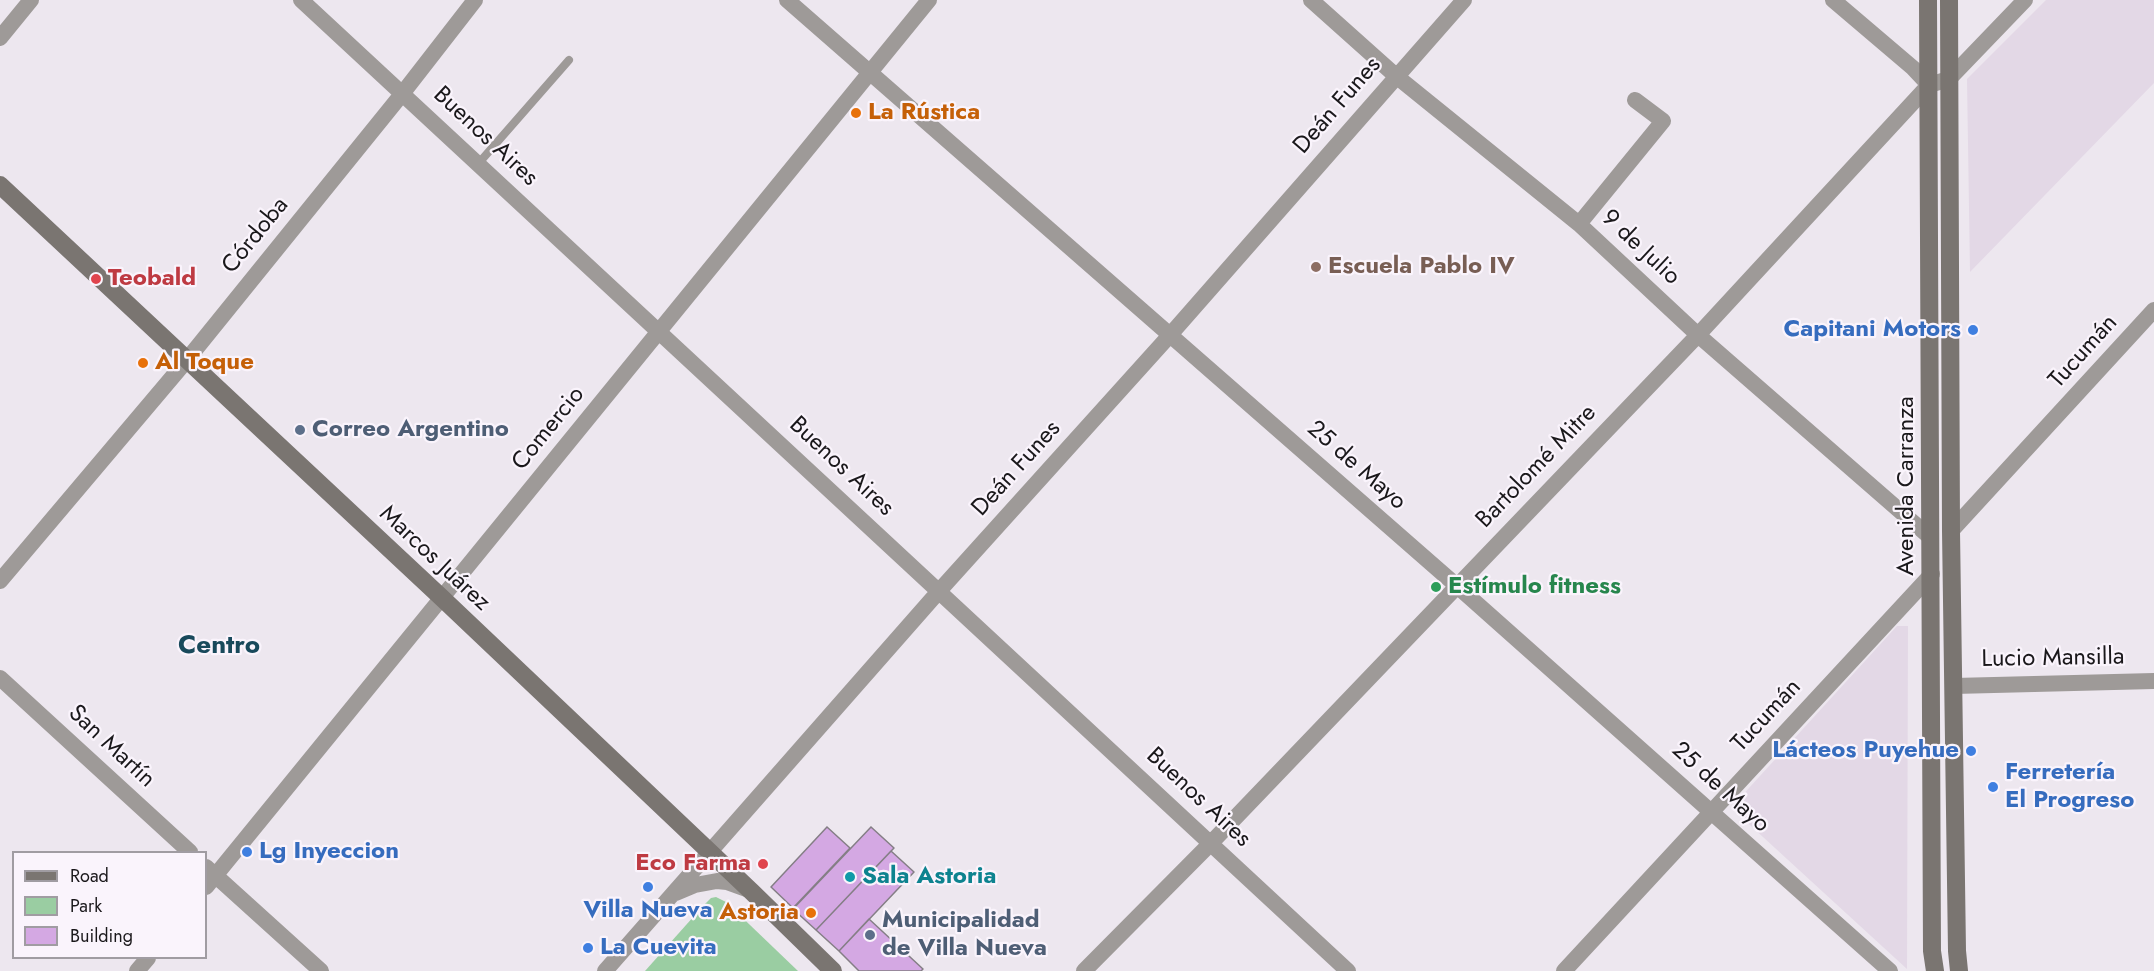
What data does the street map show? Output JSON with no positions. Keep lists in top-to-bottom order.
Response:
{
  "streets": {
    "main road": ["Avenida Carranza", "Marcos Juárez"],
    "street": [
      "Deán Funes",
      "Buenos Aires",
      "Córdoba",
      "9 de Julio",
      "Tucumán",
      "Comercio",
      "25 de Mayo",
      "Bartolomé Mitre",
      "Lucio Mansilla",
      "San Martín"
    ]
  },
  "crossings": [
    ["Deán Funes", "Buenos Aires"],
    ["Deán Funes", "9 de Julio"],
    ["Deán Funes", "25 de Mayo"],
    ["Deán Funes", "Marcos Juárez"],
    ["Buenos Aires", "Córdoba"],
    ["Buenos Aires", "Comercio"],
    ["Buenos Aires", "Bartolomé Mitre"],
    ["Córdoba", "Marcos Juárez"],
    ["9 de Julio", "Bartolomé Mitre"],
    ["9 de Julio", "Avenida Carranza"],
    ["Tucumán", "25 de Mayo"],
    ["Tucumán", "Avenida Carranza"],
    ["Comercio", "25 de Mayo"],
    ["Comercio", "Marcos Juárez"],
    ["25 de Mayo", "Bartolomé Mitre"],
    ["Bartolomé Mitre", "Avenida Carranza"],
    ["Avenida Carranza", "Lucio Mansilla"]
  ],
  "districts": ["Centro"],
  "places": [
    "La Rústica",
    "Escuela Pablo IV",
    "Teobald",
    "Capitani Motors",
    "Al Toque",
    "Correo Argentino",
    "Estímulo fitness",
    "Lácteos Puyehue",
    "Ferretería El Progreso",
    "Lg Inyeccion",
    "Eco Farma",
    "Sala Astoria",
    "Villa Nueva",
    "Astoria",
    "Municipalidad de Villa Nueva",
    "La Cuevita"
  ],
  "legend": ["Road", "Park", "Building"]
}
